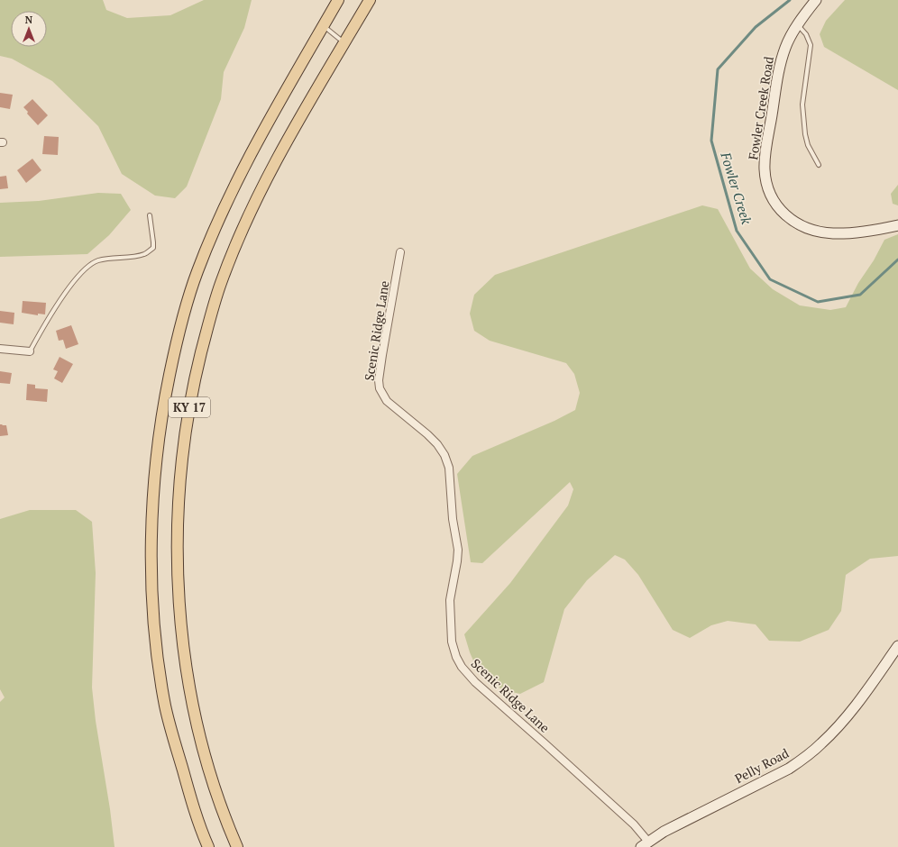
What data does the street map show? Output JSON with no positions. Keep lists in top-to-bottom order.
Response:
{
  "streets": {
    "main road": ["Fowler Creek Road", "KY 17", "Pelly Road"],
    "street": ["Scenic Ridge Lane"]
  },
  "crossings": [
    ["Scenic Ridge Lane", "Pelly Road"]
  ],
  "water": ["Fowler Creek"],
  "north": "top"
}
